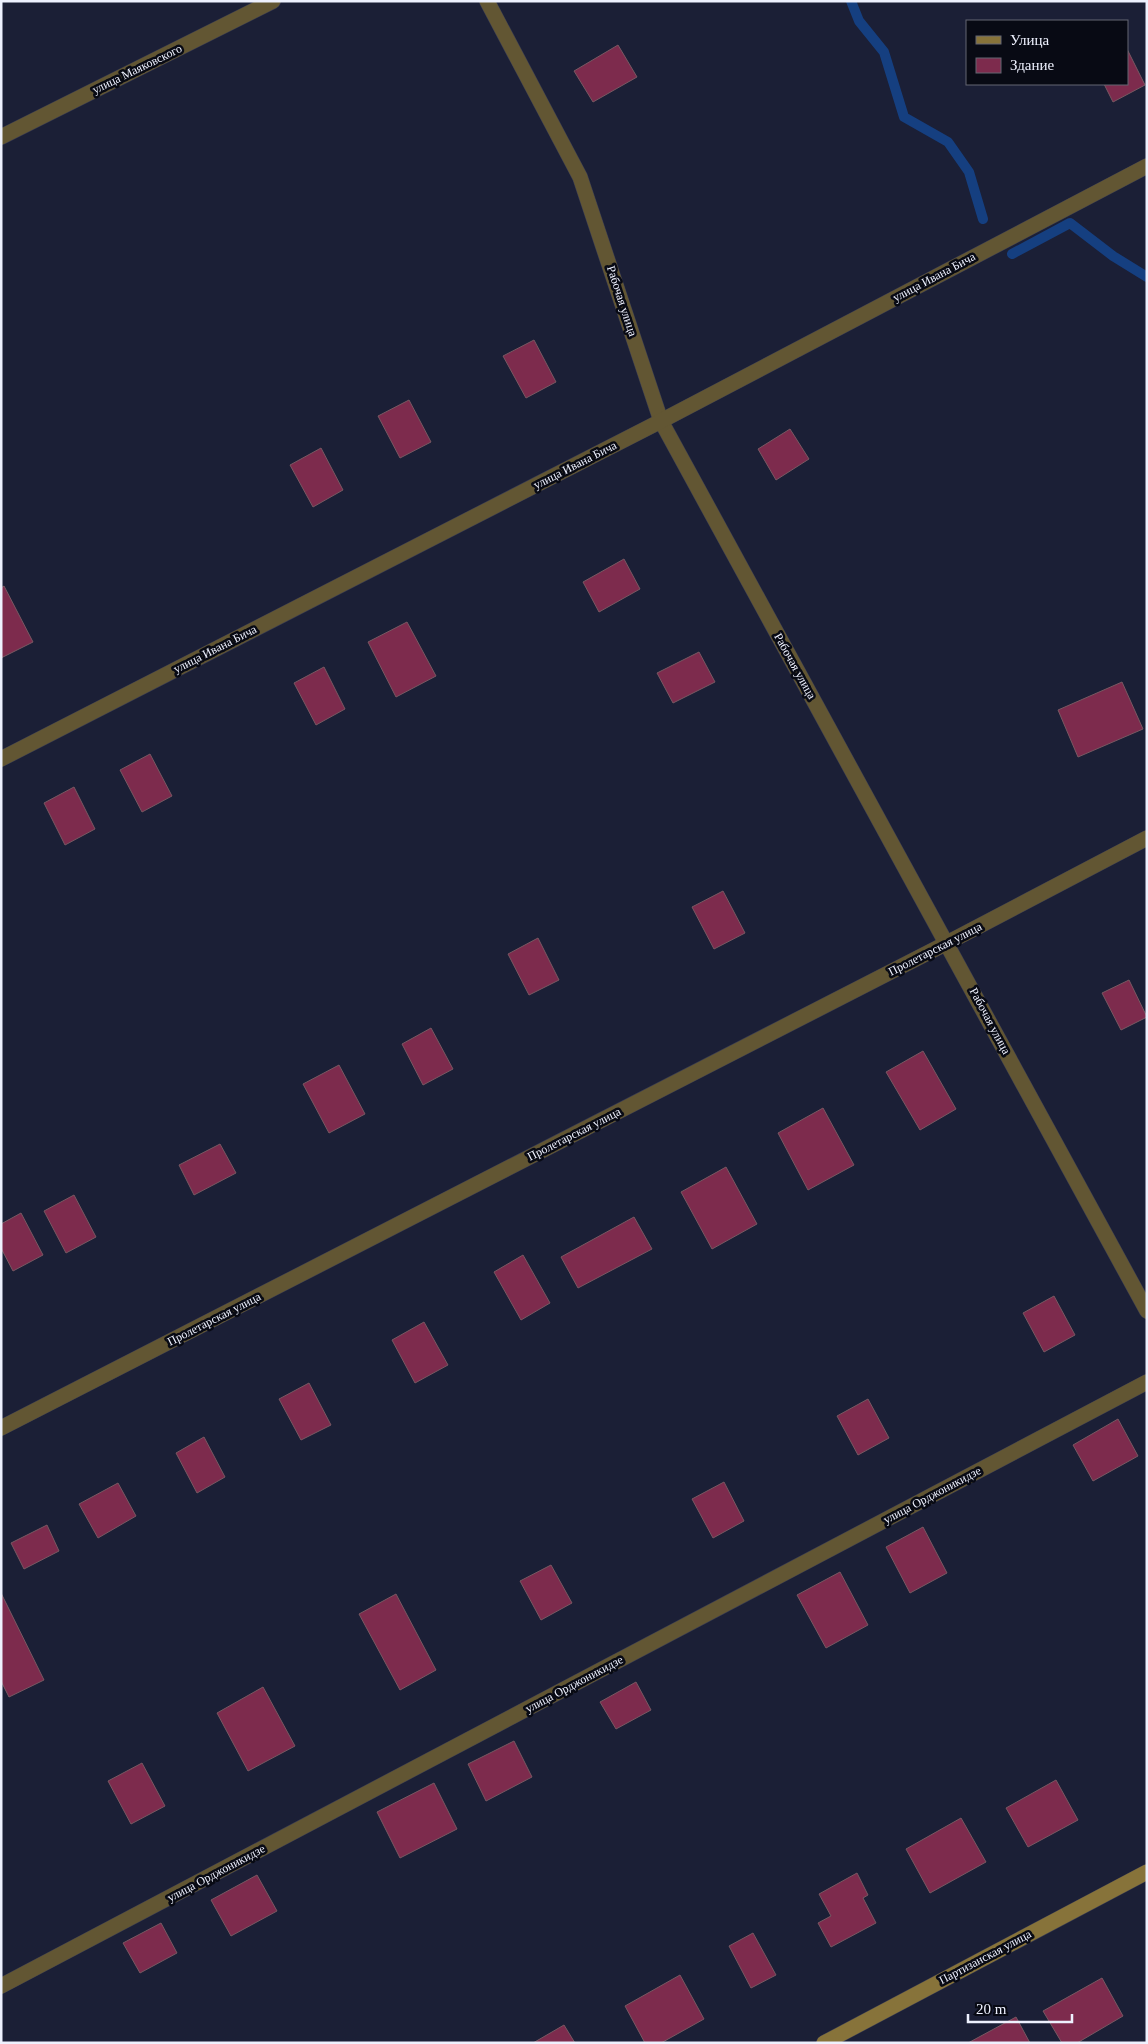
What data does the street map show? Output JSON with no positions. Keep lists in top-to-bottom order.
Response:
{
  "streets": {
    "main road": ["Партизанская улица"],
    "street": [
      "улица Маяковского",
      "улица Ивана Бича",
      "Рабочая улица",
      "Пролетарская улица",
      "улица Орджоникидзе"
    ]
  },
  "crossings": [
    ["улица Ивана Бича", "Рабочая улица"],
    ["Рабочая улица", "Пролетарская улица"]
  ],
  "legend": ["Улица", "Здание"],
  "scale_bar": "20 m"
}
